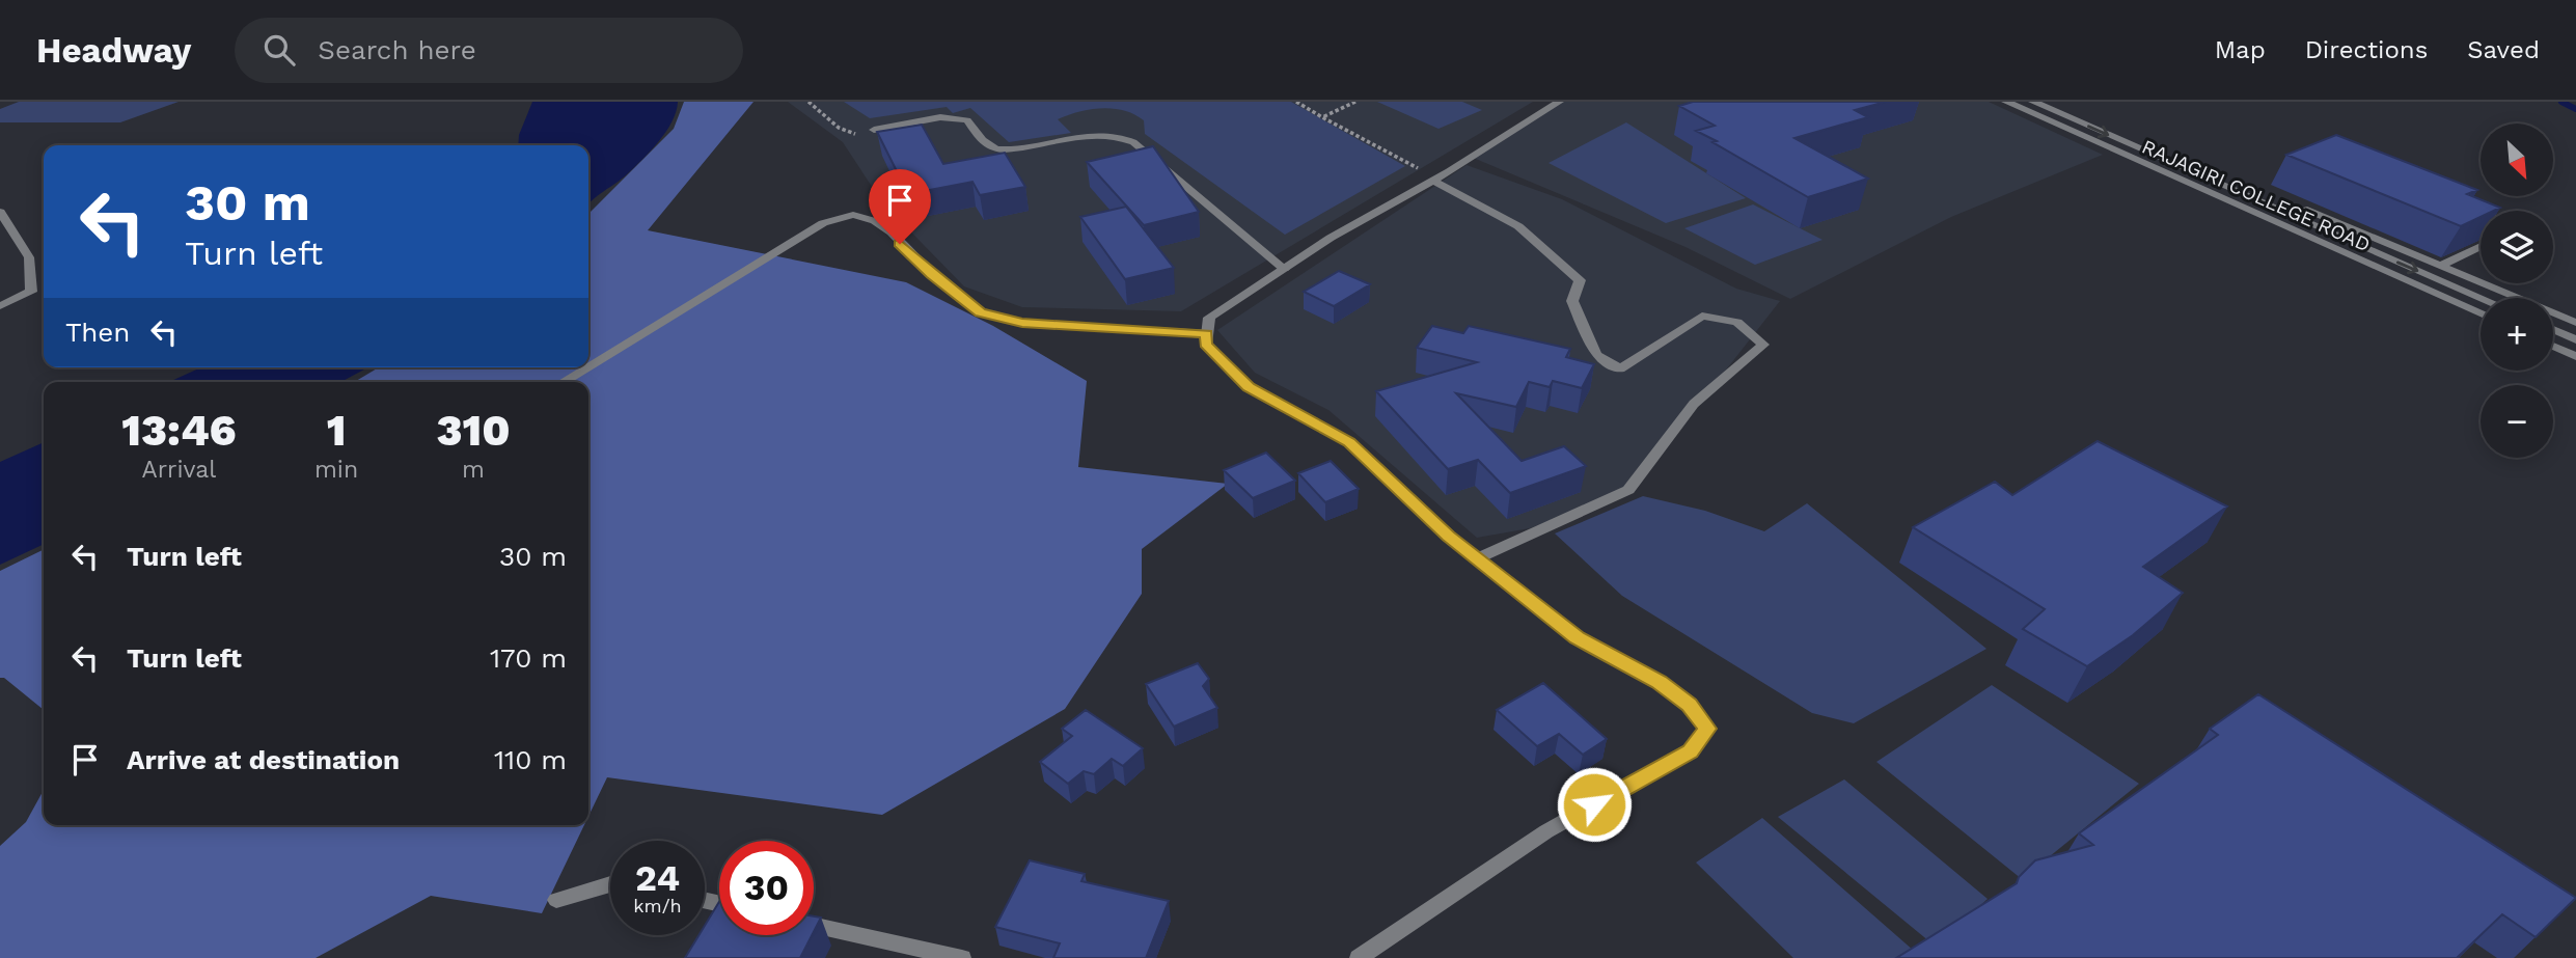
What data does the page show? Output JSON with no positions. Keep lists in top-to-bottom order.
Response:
{
  "streets": {
    "street": ["RAJAGIRI COLLEGE ROAD"]
  },
  "north": "bottom right",
  "page": {
    "header": "Headway",
    "search": "Search here",
    "nav": ["Map", "Directions", "Saved"],
    "map_buttons": ["+", "−"],
    "turn": ["30 m", "Turn left"],
    "then": "Then",
    "eta": [
      "13:46",
      "Arrival",
      "1",
      "min",
      "310",
      "m"
    ],
    "list": [
      {
        "name": "Turn left",
        "value": "30 m"
      },
      {
        "name": "Turn left",
        "value": "170 m"
      },
      {
        "name": "Arrive at destination",
        "value": "110 m"
      }
    ],
    "speed": "24 km/h",
    "limit": "30"
  }
}
